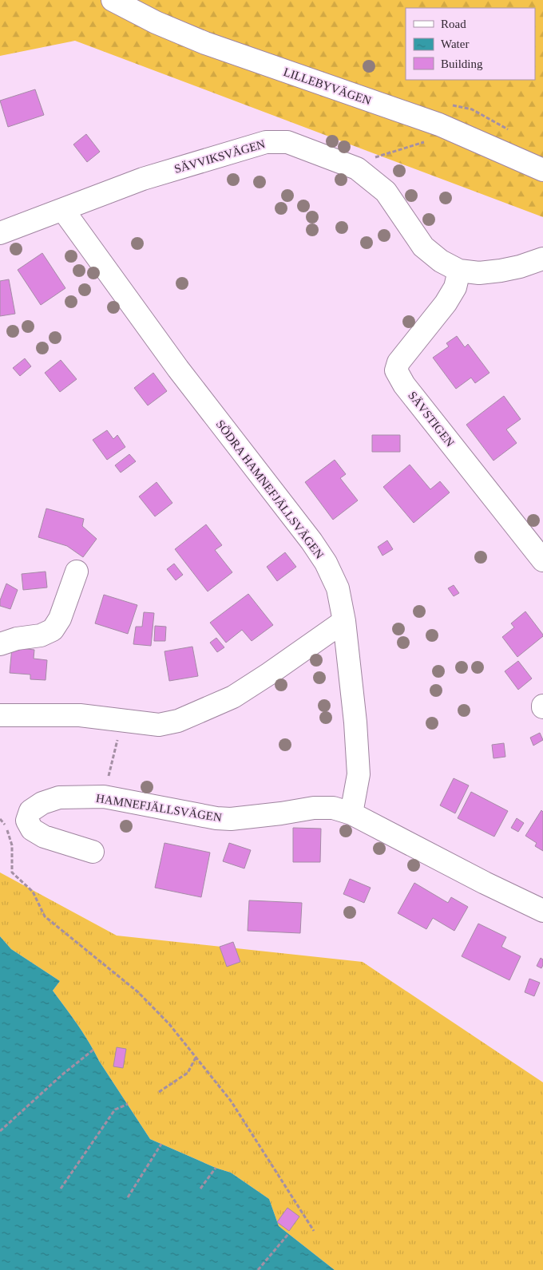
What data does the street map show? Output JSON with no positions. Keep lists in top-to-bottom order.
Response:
{
  "streets": {
    "street": [
      "LILLEBYVÄGEN",
      "SÄVVIKSVÄGEN",
      "SÄVSTIGEN",
      "SÖDRA HAMNEFJÄLLSVÄGEN",
      "HAMNEFJÄLLSVÄGEN"
    ]
  },
  "crossings": [
    ["SÄVVIKSVÄGEN", "SÄVSTIGEN"],
    ["SÄVVIKSVÄGEN", "SÖDRA HAMNEFJÄLLSVÄGEN"],
    ["SÖDRA HAMNEFJÄLLSVÄGEN", "HAMNEFJÄLLSVÄGEN"]
  ],
  "legend": ["Road", "Water", "Building"]
}
